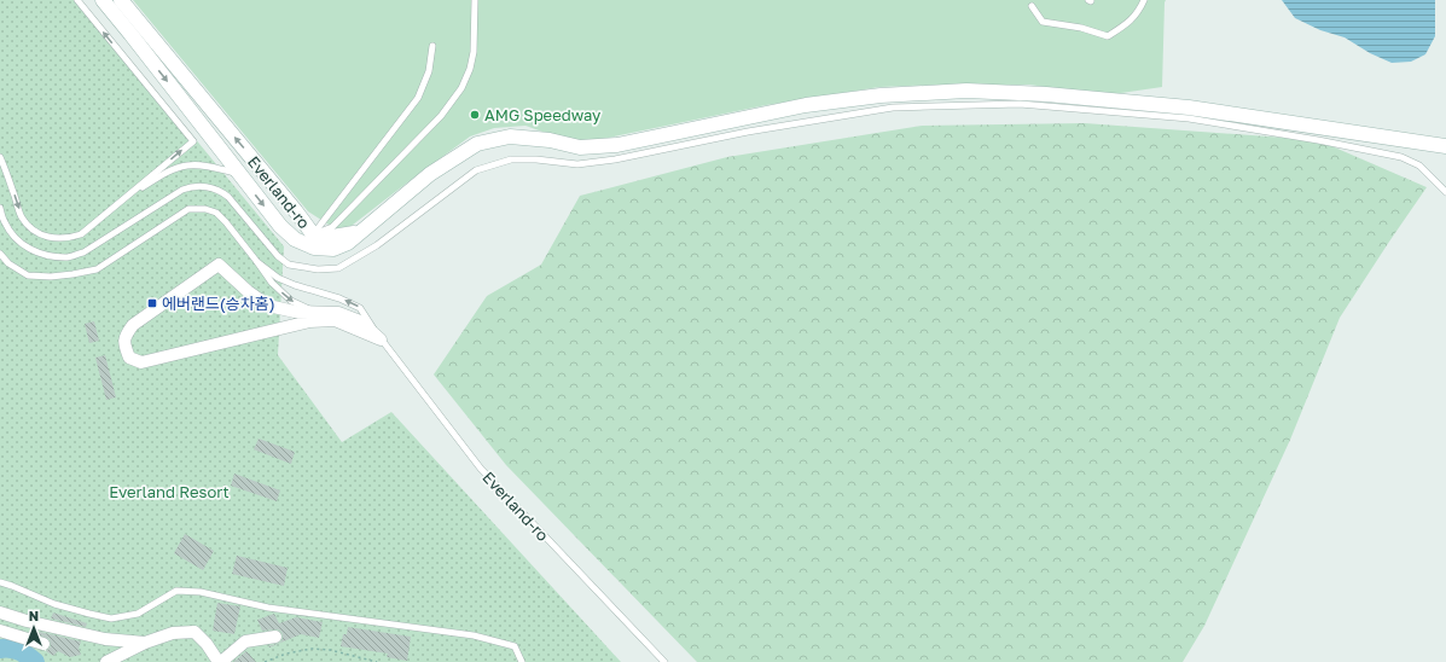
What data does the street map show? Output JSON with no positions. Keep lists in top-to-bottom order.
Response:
{
  "streets": {
    "street": ["Everland-ro"]
  },
  "parks": ["Everland Resort"],
  "places": {
    "other": ["AMG Speedway"],
    "transit": ["에버랜드(승차홈)"]
  },
  "north": "top"
}
